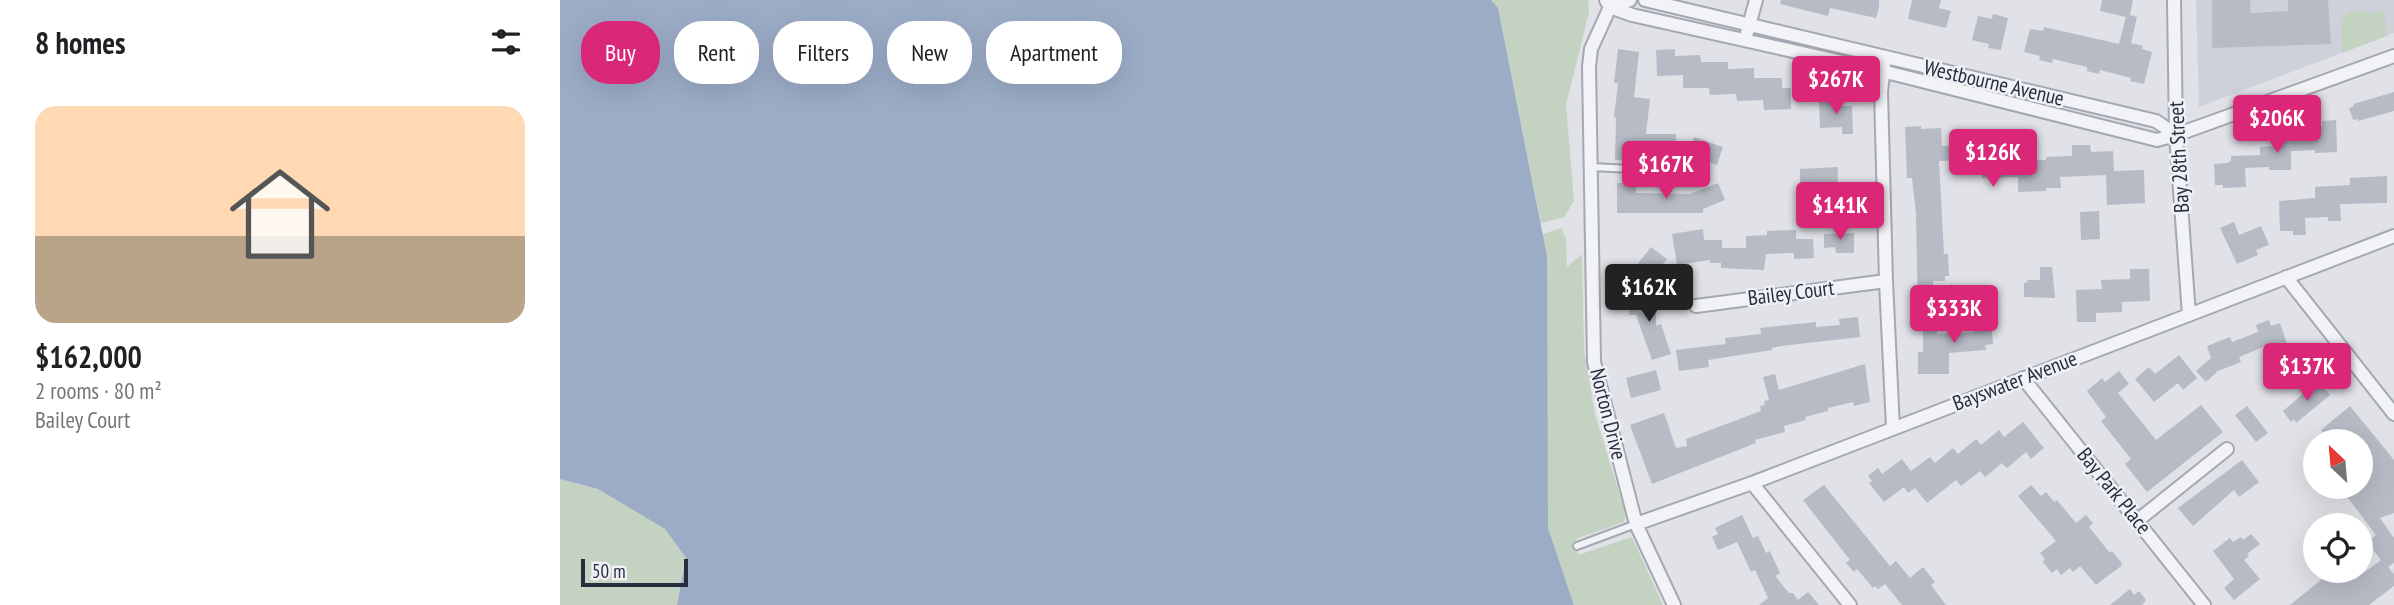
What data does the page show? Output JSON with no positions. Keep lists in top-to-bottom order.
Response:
{
  "streets": {
    "street": [
      "Westbourne Avenue",
      "Bay 28th Street",
      "Bailey Court",
      "Bayswater Avenue",
      "Norton Drive",
      "Bay Park Place"
    ]
  },
  "crossings": [
    ["Westbourne Avenue", "Bay 28th Street"],
    ["Westbourne Avenue", "Norton Drive"],
    ["Bay 28th Street", "Bayswater Avenue"],
    ["Bayswater Avenue", "Norton Drive"],
    ["Bayswater Avenue", "Bay Park Place"]
  ],
  "scale_bar": "50 m",
  "north": "top left",
  "page": {
    "heading": "8 homes",
    "chip": [
      "Buy",
      "Rent",
      "Filters",
      "New",
      "Apartment"
    ],
    "price": [
      "$267K",
      "$206K",
      "$126K",
      "$167K",
      "$141K",
      "$162K",
      "$333K",
      "$137K"
    ],
    "list": [
      {
        "name": "$162,000",
        "note": "2 rooms · 80 m² · Bailey Court"
      }
    ],
    "scale": "50 m"
  }
}
